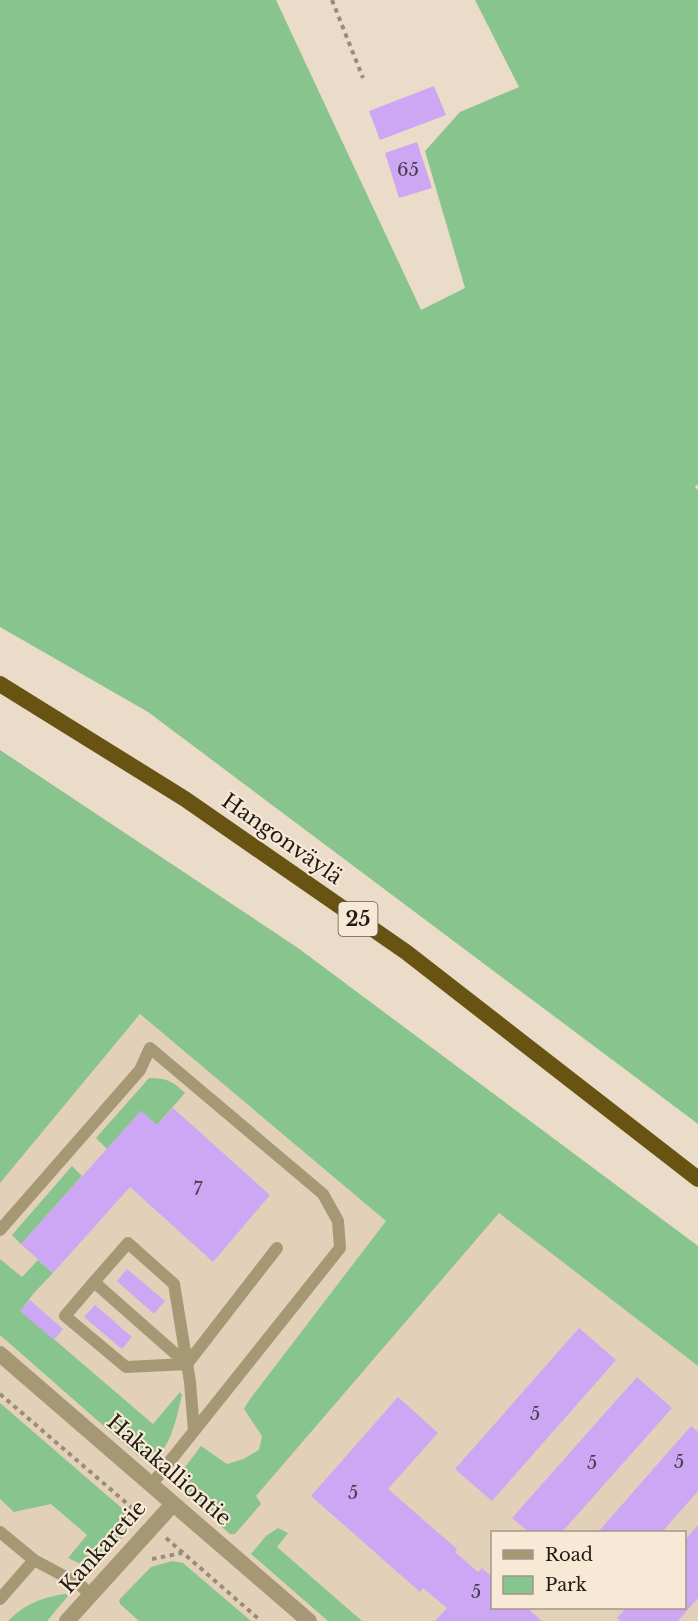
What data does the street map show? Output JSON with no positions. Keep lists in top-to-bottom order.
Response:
{
  "streets": {
    "highway": ["Hangonväylä", "25"],
    "street": ["Hakakalliontie", "Kankaretie"]
  },
  "crossings": [
    ["Hakakalliontie", "Kankaretie"]
  ],
  "house_numbers": [
    "65",
    "7",
    "5",
    "5",
    "5",
    "5",
    "5"
  ],
  "legend": ["Road", "Park"]
}
